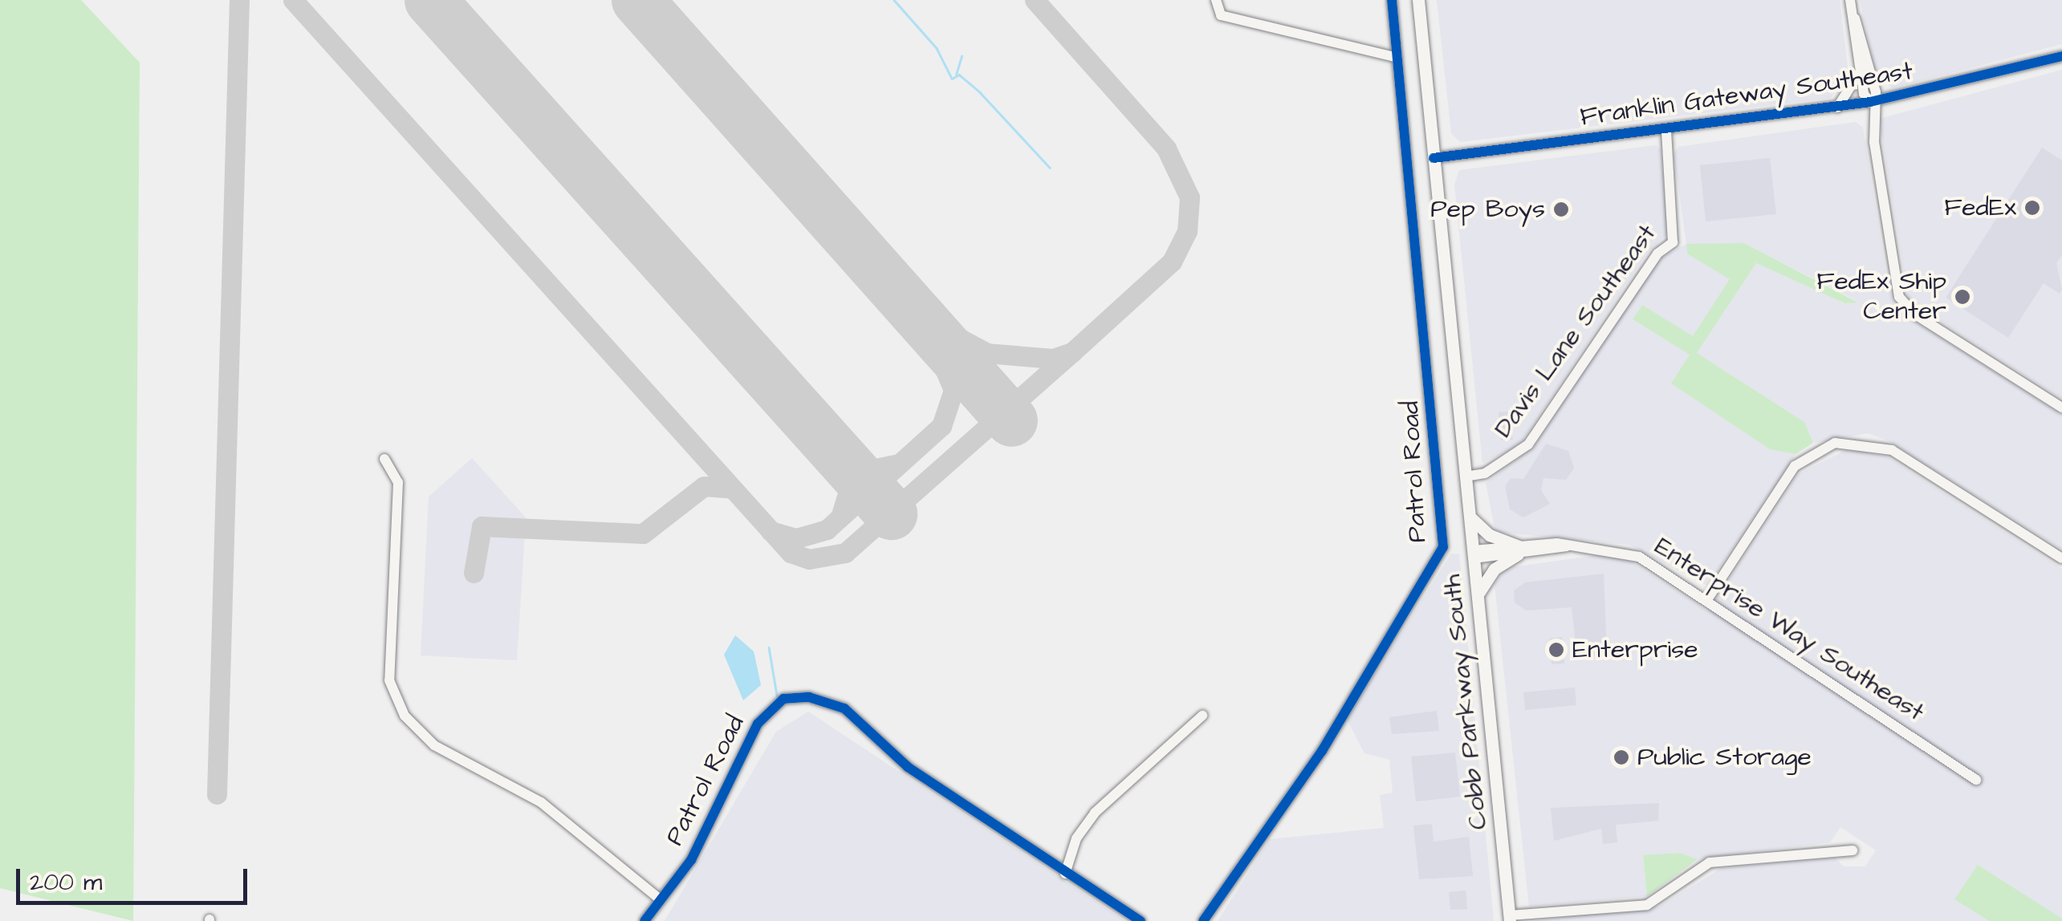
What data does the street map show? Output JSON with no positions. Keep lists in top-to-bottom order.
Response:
{
  "streets": {
    "main road": ["Cobb Parkway South"],
    "street": [
      "Franklin Gateway Southeast",
      "Davis Lane Southeast",
      "Patrol Road",
      "Enterprise Way Southeast"
    ]
  },
  "crossings": [
    ["Franklin Gateway Southeast", "Davis Lane Southeast"],
    ["Franklin Gateway Southeast", "Cobb Parkway South"],
    ["Davis Lane Southeast", "Cobb Parkway South"],
    ["Enterprise Way Southeast", "Cobb Parkway South"]
  ],
  "places": [
    "FedEx",
    "Pep Boys",
    "FedEx Ship Center",
    "Enterprise",
    "Public Storage"
  ],
  "scale_bar": "200 m"
}
